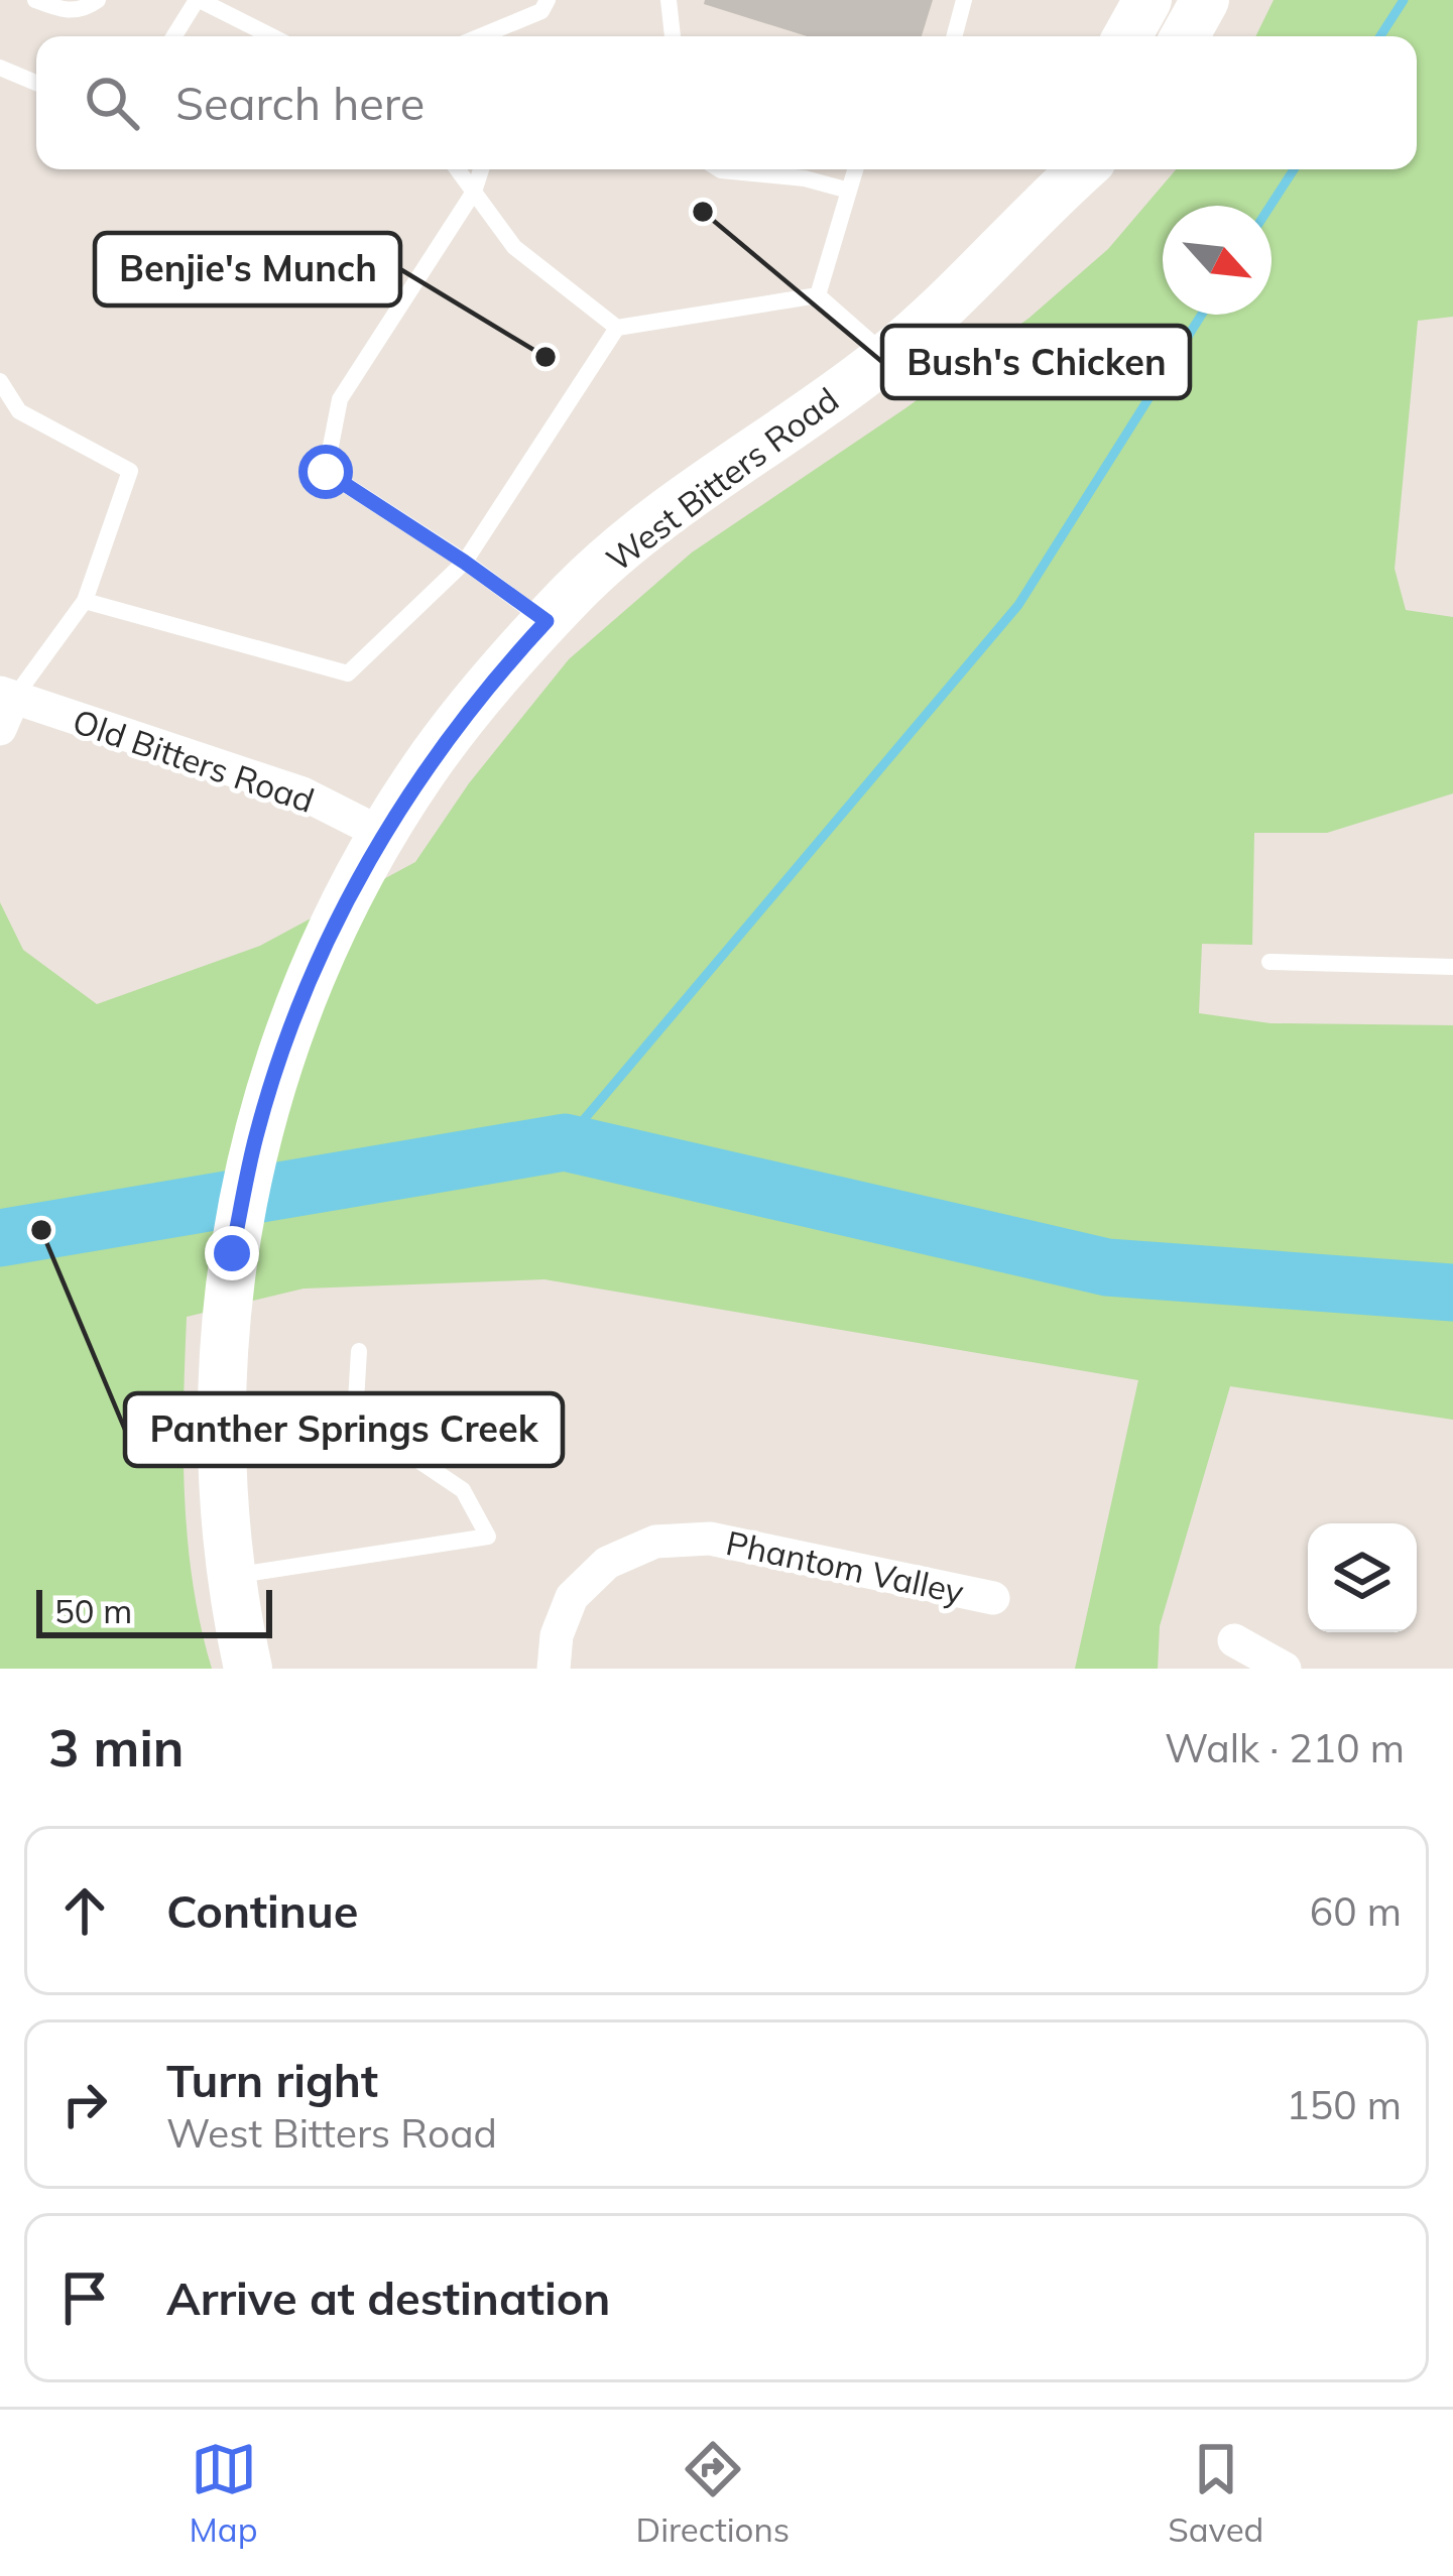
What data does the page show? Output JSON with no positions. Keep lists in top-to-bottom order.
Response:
{
  "streets": {
    "main road": ["West Bitters Road"],
    "street": ["Old Bitters Road", "Phantom Valley"]
  },
  "crossings": [
    ["West Bitters Road", "Old Bitters Road"]
  ],
  "places": ["Bush's Chicken", "Benjie's Munch", "Panther Springs Creek"],
  "scale_bar": "50 m",
  "north": "bottom right",
  "page": {
    "search": "Search here",
    "scale": "50 m",
    "heading": ["3 min", "Walk · 210 m"],
    "list": [
      ["Continue", "60 m"],
      ["Turn right", "West Bitters Road", "150 m"],
      "Arrive at destination"
    ],
    "nav": ["Map", "Directions", "Saved"]
  }
}
